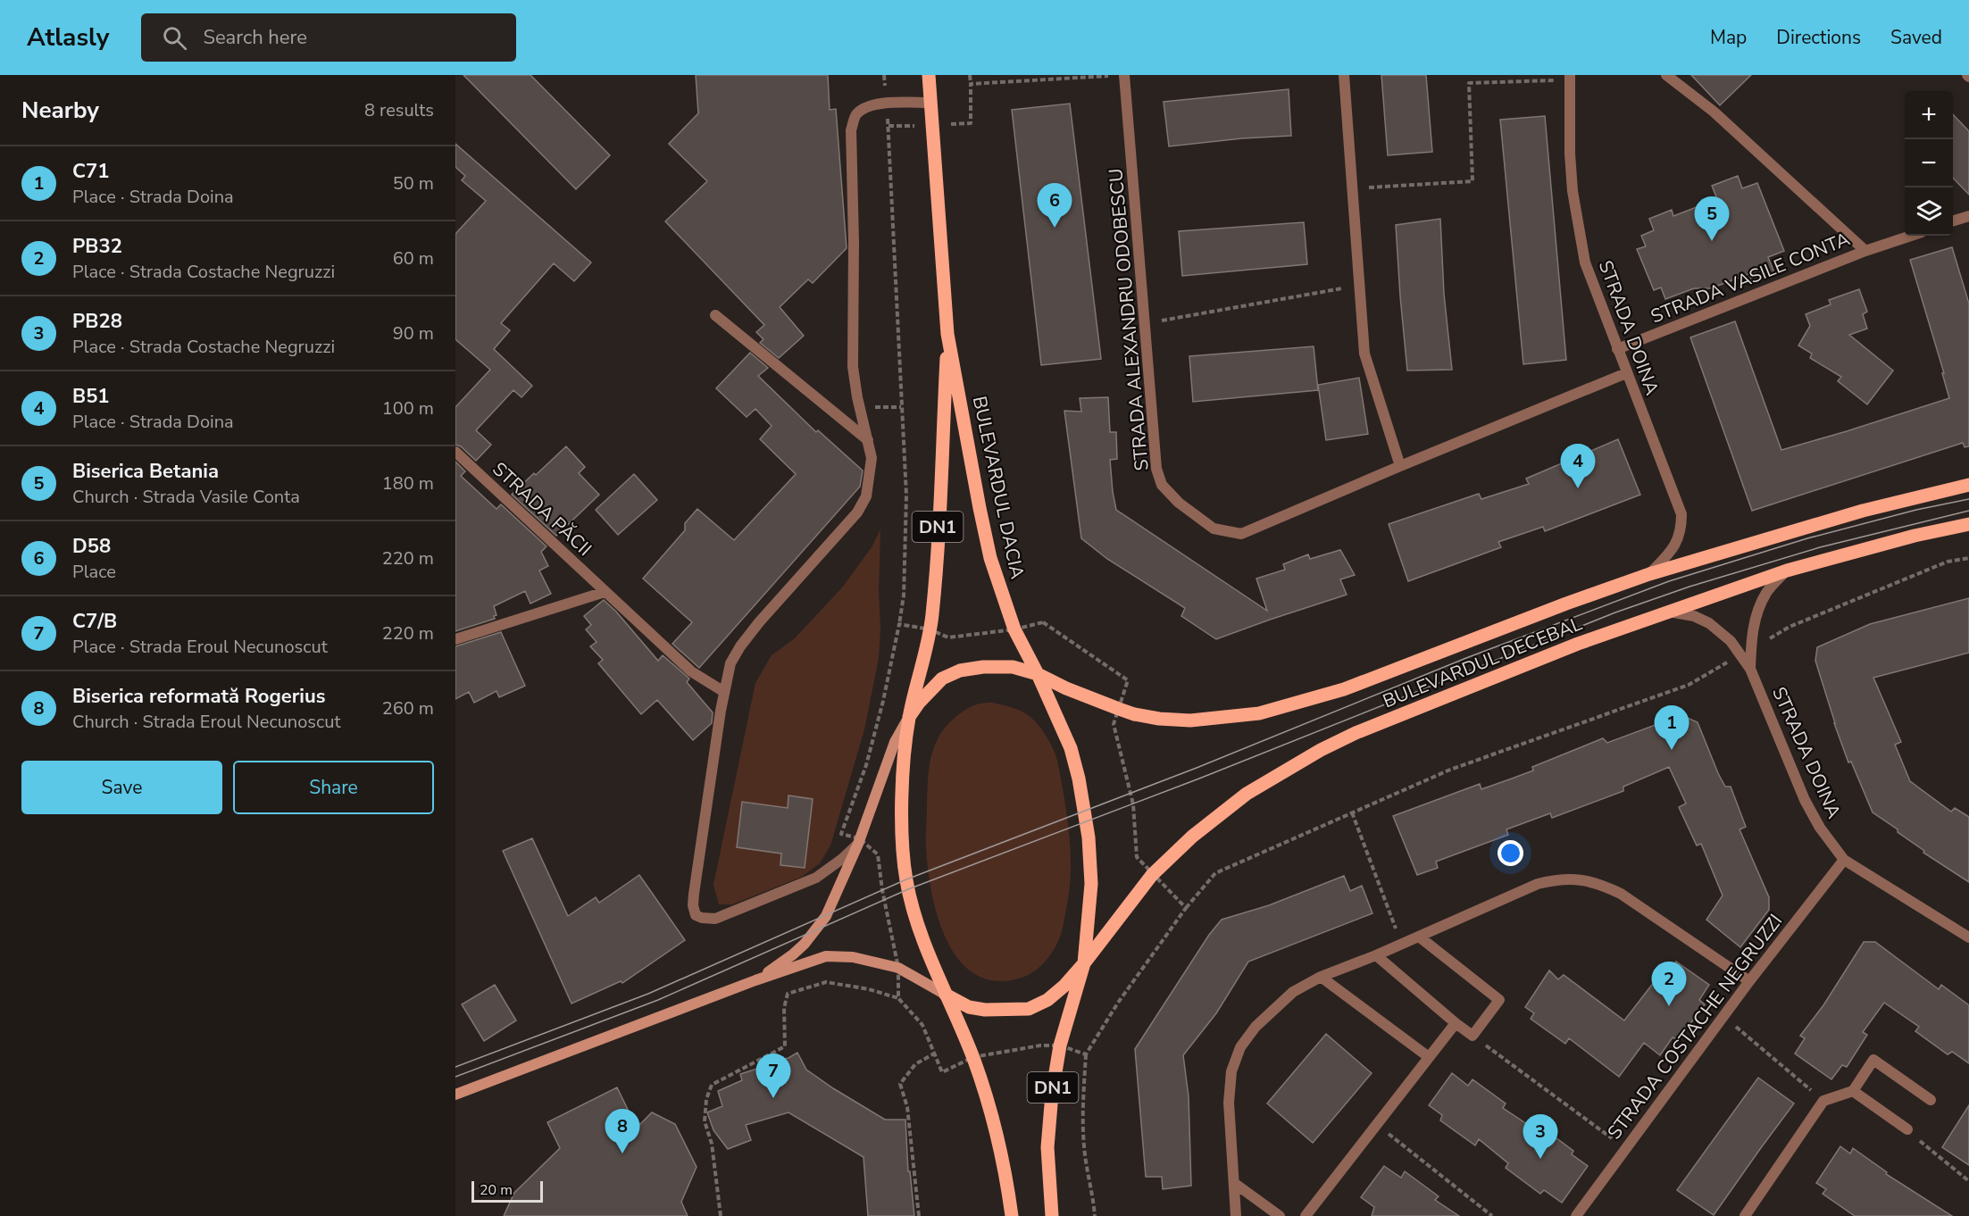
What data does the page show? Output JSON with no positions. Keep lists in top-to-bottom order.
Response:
{
  "streets": {
    "main road": ["BULEVARDUL DACIA", "DN1", "BULEVARDUL DECEBAL"],
    "street": [
      "STRADA VASILE CONTA",
      "STRADA ALEXANDRU ODOBESCU",
      "STRADA DOINA",
      "STRADA PĂCII",
      "STRADA COSTACHE NEGRUZZI"
    ]
  },
  "crossings": [
    ["STRADA VASILE CONTA", "STRADA DOINA"],
    ["STRADA ALEXANDRU ODOBESCU", "STRADA DOINA"],
    ["STRADA DOINA", "BULEVARDUL DECEBAL"],
    ["STRADA DOINA", "STRADA COSTACHE NEGRUZZI"],
    ["BULEVARDUL DACIA", "BULEVARDUL DECEBAL"]
  ],
  "scale_bar": "20 m",
  "page": {
    "header": "Atlasly",
    "search": "Search here",
    "nav": ["Map", "Directions", "Saved"],
    "heading": ["Nearby", "8 results"],
    "map_buttons": ["+", "−"],
    "list": [
      {
        "mark": "1",
        "name": "C71",
        "note": "Place · Strada Doina",
        "value": "50 m"
      },
      {
        "mark": "2",
        "name": "PB32",
        "note": "Place · Strada Costache Negruzzi",
        "value": "60 m"
      },
      {
        "mark": "3",
        "name": "PB28",
        "note": "Place · Strada Costache Negruzzi",
        "value": "90 m"
      },
      {
        "mark": "4",
        "name": "B51",
        "note": "Place · Strada Doina",
        "value": "100 m"
      },
      {
        "mark": "5",
        "name": "Biserica Betania",
        "note": "Church · Strada Vasile Conta",
        "value": "180 m"
      },
      {
        "mark": "6",
        "name": "D58",
        "note": "Place",
        "value": "220 m"
      },
      {
        "mark": "7",
        "name": "C7/B",
        "note": "Place · Strada Eroul Necunoscut",
        "value": "220 m"
      },
      {
        "mark": "8",
        "name": "Biserica reformată Rogerius",
        "note": "Church · Strada Eroul Necunoscut",
        "value": "260 m"
      }
    ],
    "pins": [
      "6",
      "5",
      "4",
      "1",
      "2",
      "7",
      "8",
      "3"
    ],
    "buttons": ["Save", "Share"],
    "scale": "20 m"
  }
}
